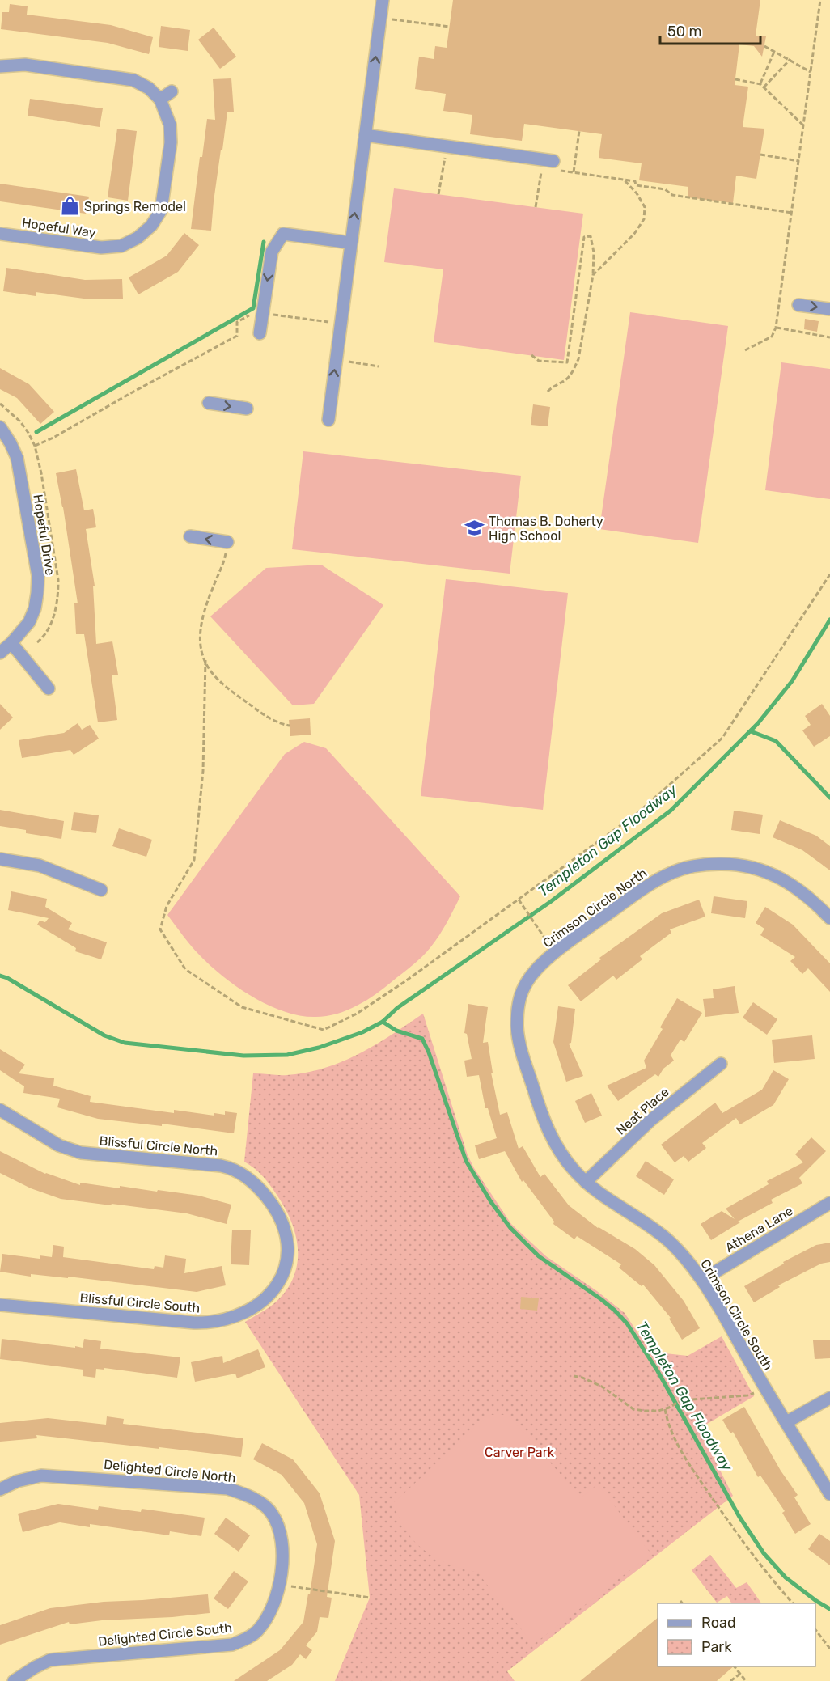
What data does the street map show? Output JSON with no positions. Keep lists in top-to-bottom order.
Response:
{
  "streets": {
    "street": [
      "Hopeful Way",
      "Hopeful Drive",
      "Crimson Circle North",
      "Neat Place",
      "Blissful Circle North",
      "Athena Lane",
      "Blissful Circle South",
      "Crimson Circle South",
      "Delighted Circle North",
      "Delighted Circle South"
    ]
  },
  "crossings": [
    ["Crimson Circle North", "Crimson Circle South"],
    ["Neat Place", "Crimson Circle South"],
    ["Blissful Circle North", "Blissful Circle South"],
    ["Athena Lane", "Crimson Circle South"],
    ["Delighted Circle North", "Delighted Circle South"]
  ],
  "water": ["Templeton Gap Floodway"],
  "parks": ["Carver Park"],
  "places": {
    "shop": ["Springs Remodel"],
    "school or university": ["Thomas B. Doherty High School"]
  },
  "legend": ["Road", "Park"],
  "scale_bar": "50 m"
}
